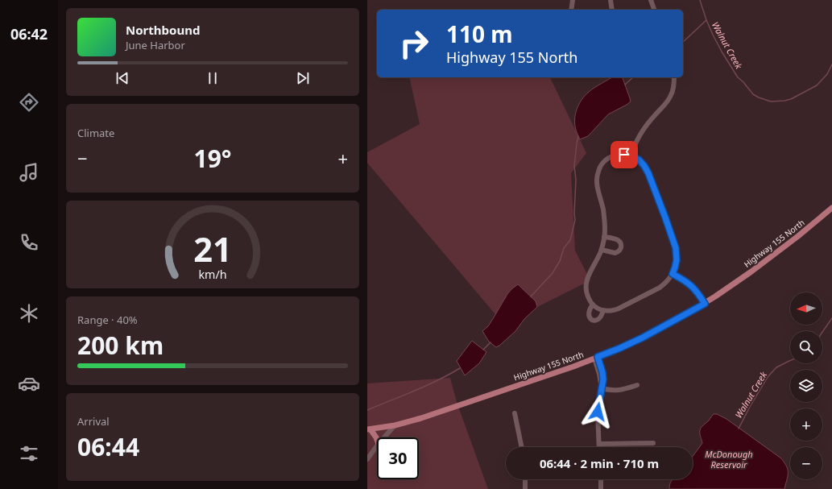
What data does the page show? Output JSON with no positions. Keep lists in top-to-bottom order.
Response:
{
  "streets": {
    "main road": ["Highway 155 North"]
  },
  "water": ["Walnut Creek", "McDonough Reservoir"],
  "north": "left",
  "page": {
    "tabs": "06:42",
    "turn": ["110 m", "Highway 155 North"],
    "song": ["Northbound", "June Harbor"],
    "tile": [
      "Climate",
      ["Range · 40%", "200 km"],
      ["Arrival", "06:44"]
    ],
    "heat": ["−", "19°", "+"],
    "map_buttons": ["+", "−"],
    "limit": "30",
    "trip": "06:44 · 2 min · 710 m",
    "gauge": ["21", "km/h"]
  }
}
